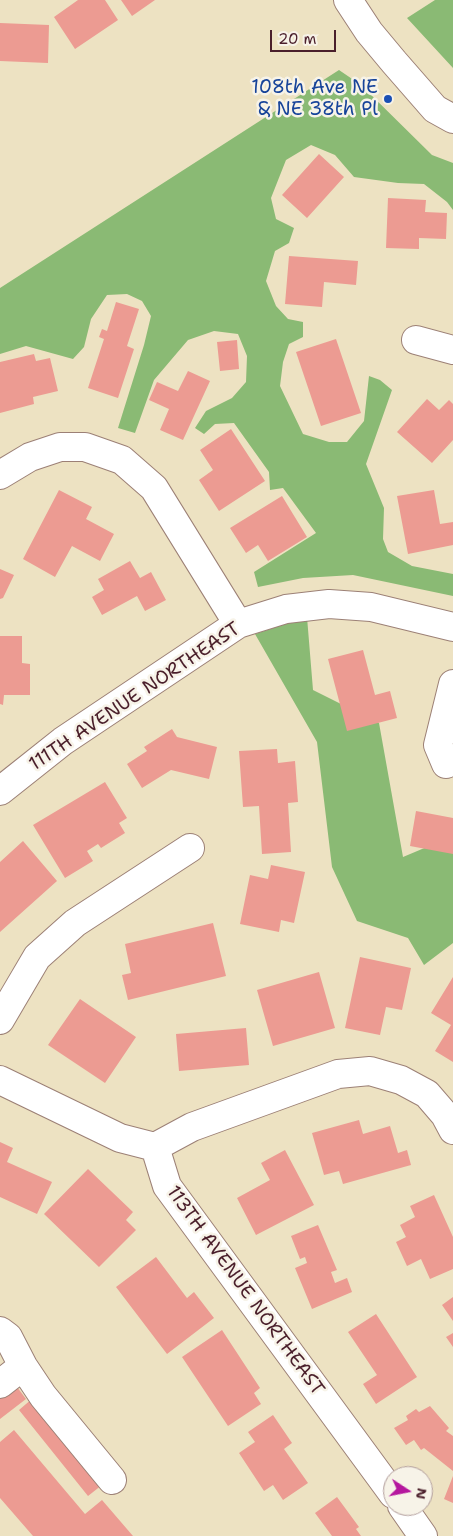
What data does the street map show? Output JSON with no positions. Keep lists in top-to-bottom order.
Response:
{
  "streets": {
    "street": ["111TH AVENUE NORTHEAST", "113TH AVENUE NORTHEAST"]
  },
  "places": ["108th Ave NE & NE 38th Pl"],
  "scale_bar": "20 m",
  "north": "right"
}
